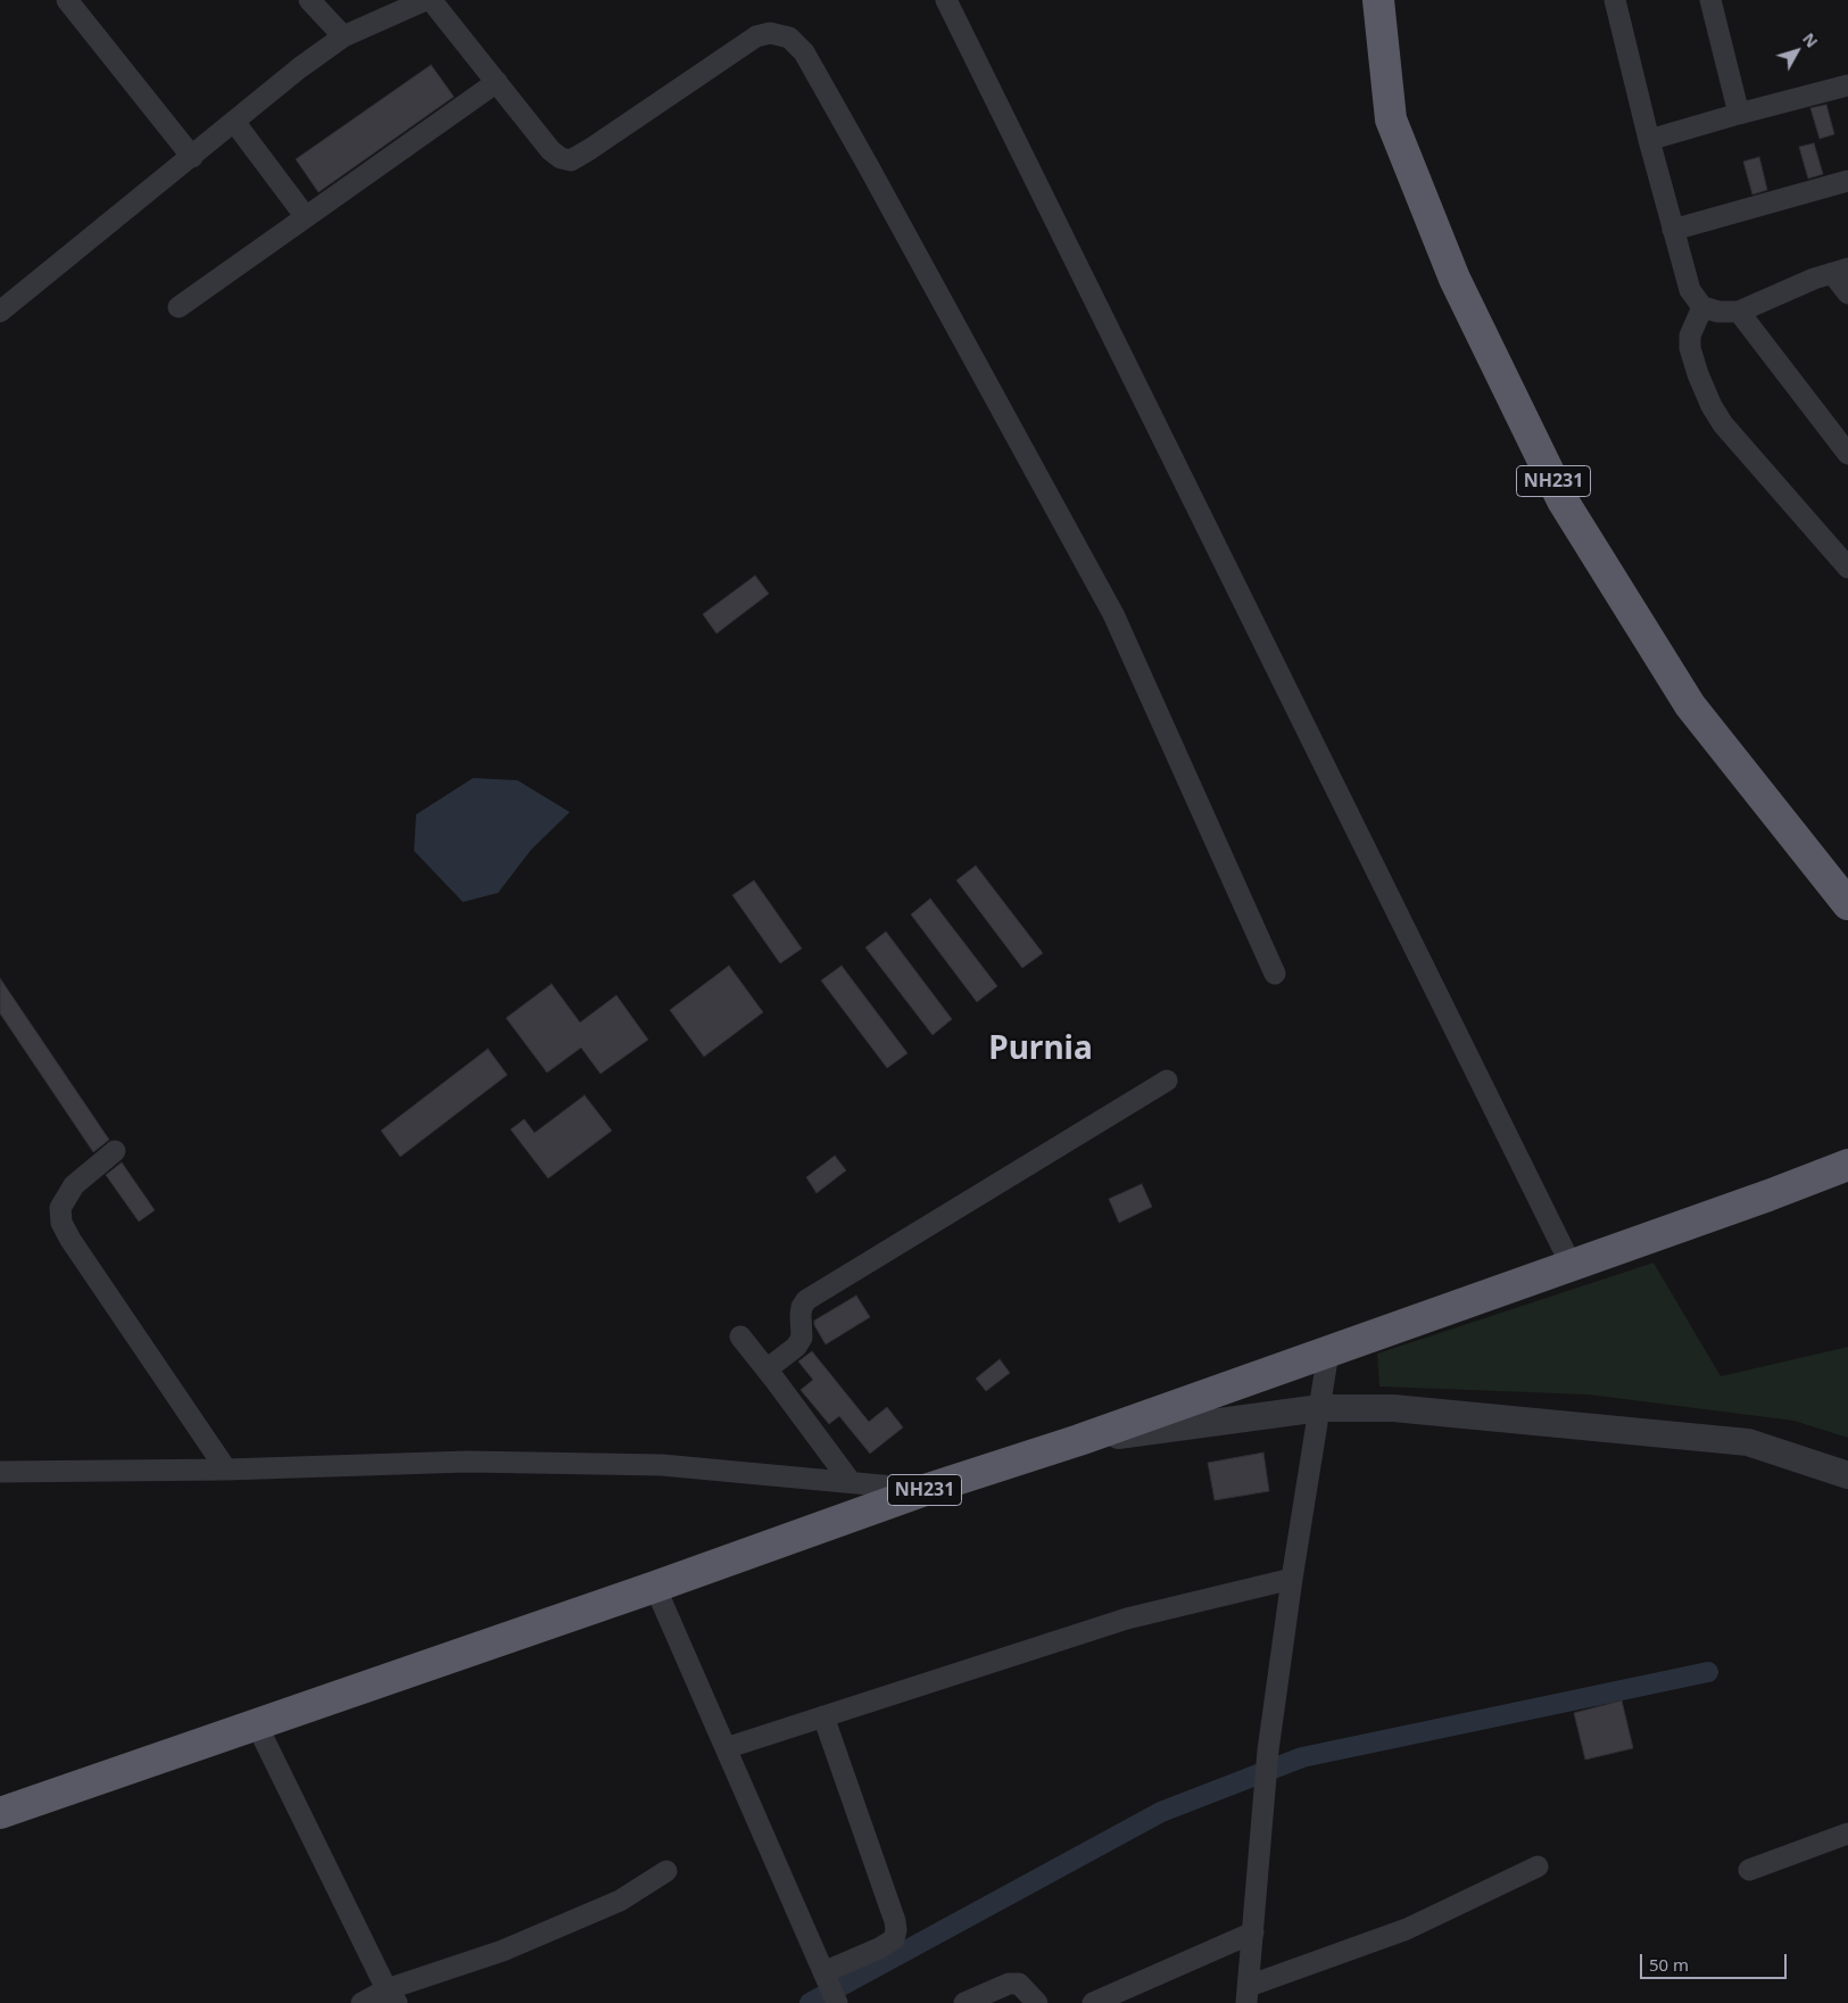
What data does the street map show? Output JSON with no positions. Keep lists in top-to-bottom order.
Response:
{
  "streets": {
    "highway": ["NH231"]
  },
  "districts": ["Purnia"],
  "scale_bar": "50 m",
  "north": "top right"
}
